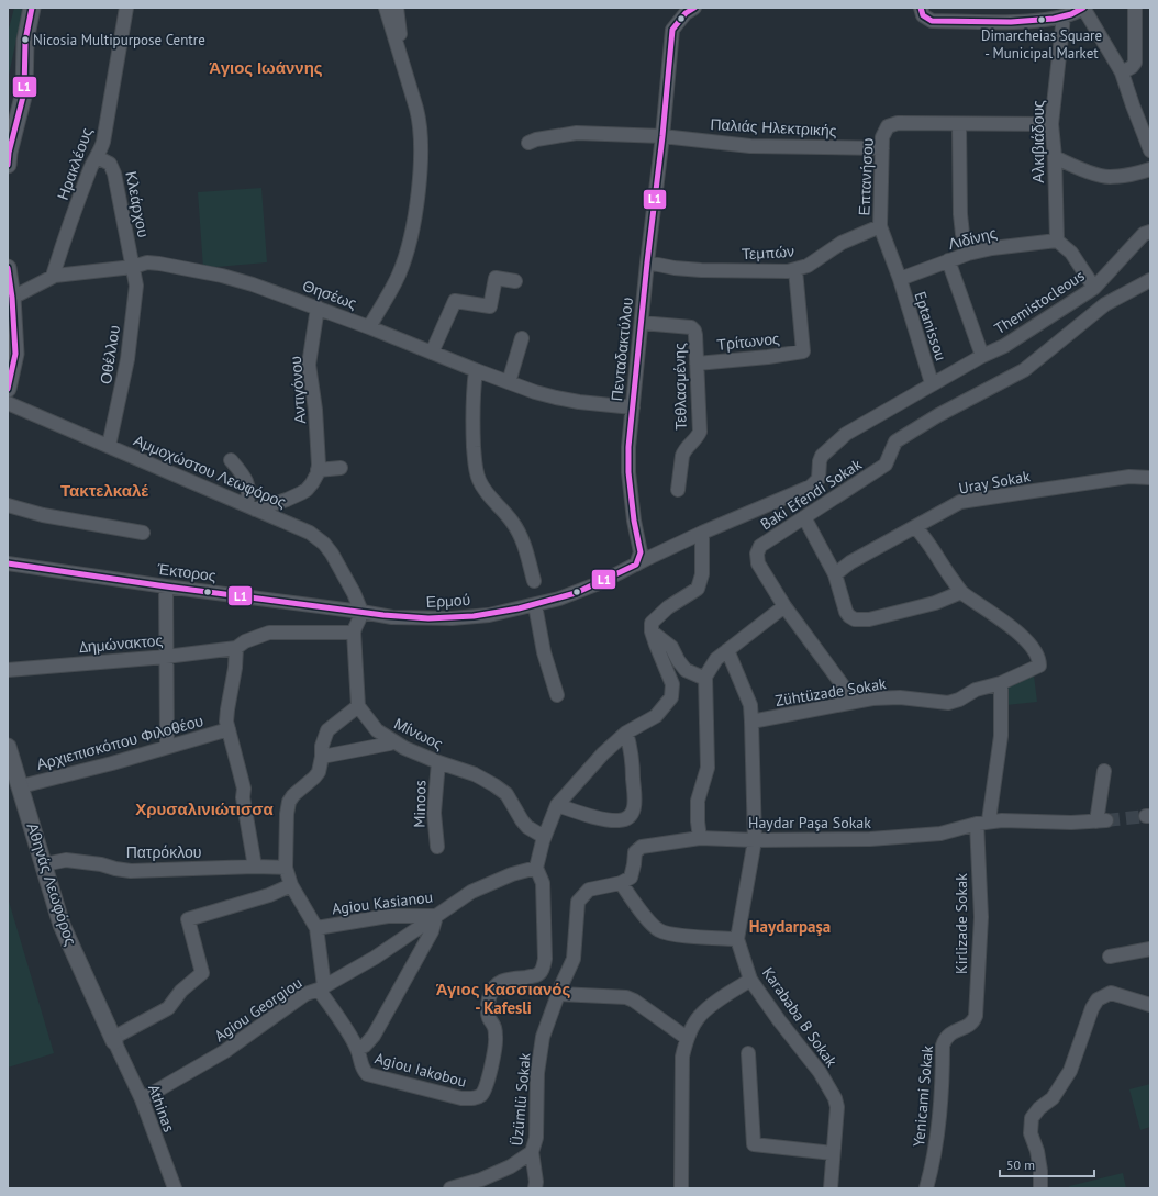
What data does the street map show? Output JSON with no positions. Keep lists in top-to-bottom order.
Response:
{
  "streets": {
    "street": [
      "Παλιάς Ηλεκτρικής",
      "Αλκιβιάδους",
      "Ηρακλέους",
      "Επτανήσου",
      "Κλεάρχου",
      "Λιδίνης",
      "Τεμπών",
      "Θησέως",
      "Themistocleous",
      "Eptanissou",
      "Τρίτωνος",
      "Πενταδακτύλου",
      "Οθέλλου",
      "Τεθλασμένης",
      "Αντιγόνου",
      "Αμμοχώστου Λεωφόρος",
      "Uray Sokak",
      "Baki Efendi Sokak",
      "Έκτορος",
      "Ερμού",
      "Δημώνακτος",
      "Zühtüzade Sokak",
      "Μίνωος",
      "Αρχιεπισκόπου Φιλοθέου",
      "Minoos",
      "Haydar Paşa Sokak",
      "Πατρόκλου",
      "Αθηνάς Λεωφόρος",
      "Agiou Kasianou",
      "Kirlizade Sokak",
      "Agiou Georgiou",
      "Karababa B Sokak",
      "Agiou Iakobou",
      "Yenicami Sokak",
      "Üzümlü Sokak",
      "Athinas"
    ]
  },
  "crossings": [
    ["Παλιάς Ηλεκτρικής", "Επτανήσου"],
    ["Παλιάς Ηλεκτρικής", "Πενταδακτύλου"],
    ["Αλκιβιάδους", "Λιδίνης"],
    ["Ηρακλέους", "Κλεάρχου"],
    ["Ηρακλέους", "Θησέως"],
    ["Επτανήσου", "Λιδίνης"],
    ["Επτανήσου", "Τεμπών"],
    ["Επτανήσου", "Eptanissou"],
    ["Κλεάρχου", "Θησέως"],
    ["Κλεάρχου", "Οθέλλου"],
    ["Λιδίνης", "Eptanissou"],
    ["Τεμπών", "Τρίτωνος"],
    ["Τεμπών", "Πενταδακτύλου"],
    ["Θησέως", "Πενταδακτύλου"],
    ["Θησέως", "Οθέλλου"],
    ["Θησέως", "Αντιγόνου"],
    ["Themistocleous", "Eptanissou"],
    ["Themistocleous", "Ερμού"],
    ["Τρίτωνος", "Τεθλασμένης"],
    ["Πενταδακτύλου", "Τεθλασμένης"],
    ["Πενταδακτύλου", "Ερμού"],
    ["Οθέλλου", "Αμμοχώστου Λεωφόρος"],
    ["Αμμοχώστου Λεωφόρος", "Έκτορος"],
    ["Αμμοχώστου Λεωφόρος", "Ερμού"],
    ["Έκτορος", "Ερμού"],
    ["Zühtüzade Sokak", "Kirlizade Sokak"],
    ["Zühtüzade Sokak", "Karababa B Sokak"],
    ["Μίνωος", "Minoos"],
    ["Αρχιεπισκόπου Φιλοθέου", "Αθηνάς Λεωφόρος"],
    ["Haydar Paşa Sokak", "Kirlizade Sokak"],
    ["Haydar Paşa Sokak", "Karababa B Sokak"],
    ["Haydar Paşa Sokak", "Üzümlü Sokak"],
    ["Πατρόκλου", "Αθηνάς Λεωφόρος"],
    ["Αθηνάς Λεωφόρος", "Athinas"],
    ["Agiou Kasianou", "Agiou Georgiou"],
    ["Agiou Kasianou", "Agiou Iakobou"],
    ["Kirlizade Sokak", "Yenicami Sokak"],
    ["Agiou Georgiou", "Agiou Iakobou"],
    ["Agiou Georgiou", "Athinas"]
  ],
  "districts": [
    "Άγιος Ιωάννης",
    "Τακτελκαλέ",
    "Χρυσαλινιώτισσα",
    "Haydarpaşa",
    "Άγιος Κασσιανός - Kafesli"
  ],
  "places": ["Dimarcheias Square - Municipal Market", "Nicosia Multipurpose Centre"],
  "lines": ["transit line L1"],
  "scale_bar": "50 m"
}
